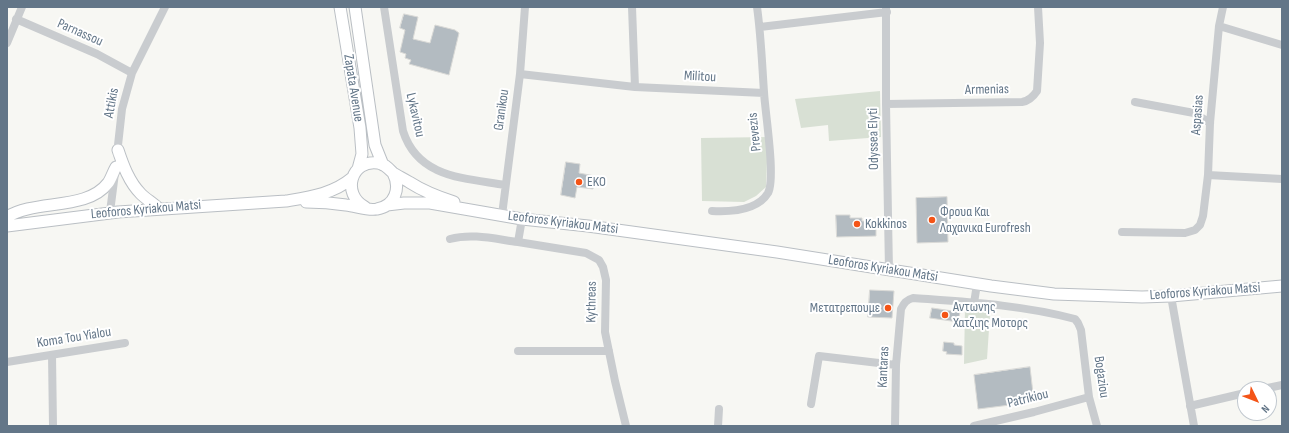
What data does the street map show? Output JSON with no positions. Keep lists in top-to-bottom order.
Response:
{
  "streets": {
    "main road": ["Zapata Avenue", "Leoforos Kyriakou Matsi"],
    "street": [
      "Parnassou",
      "Militou",
      "Armenias",
      "Attikis",
      "Granikou",
      "Lykavitou",
      "Aspasias",
      "Prevezis",
      "Odyssea Elyti",
      "Kythreas",
      "Koma Tou Yialou",
      "Kantaras",
      "Bogaziou",
      "Patrikiou"
    ]
  },
  "crossings": [
    ["Parnassou", "Attikis"],
    ["Militou", "Granikou"],
    ["Militou", "Prevezis"],
    ["Zapata Avenue", "Leoforos Kyriakou Matsi"],
    ["Armenias", "Odyssea Elyti"],
    ["Attikis", "Leoforos Kyriakou Matsi"],
    ["Granikou", "Lykavitou"],
    ["Granikou", "Leoforos Kyriakou Matsi"],
    ["Odyssea Elyti", "Leoforos Kyriakou Matsi"],
    ["Kantaras", "Bogaziou"],
    ["Bogaziou", "Patrikiou"]
  ],
  "places": [
    "EKO",
    "Φρουα Και Λαχανικα Eurofresh",
    "Kokkinos",
    "Μετατρεπουμε",
    "Αντωνης Χατζιης Μοτορς"
  ],
  "north": "bottom right"
}
